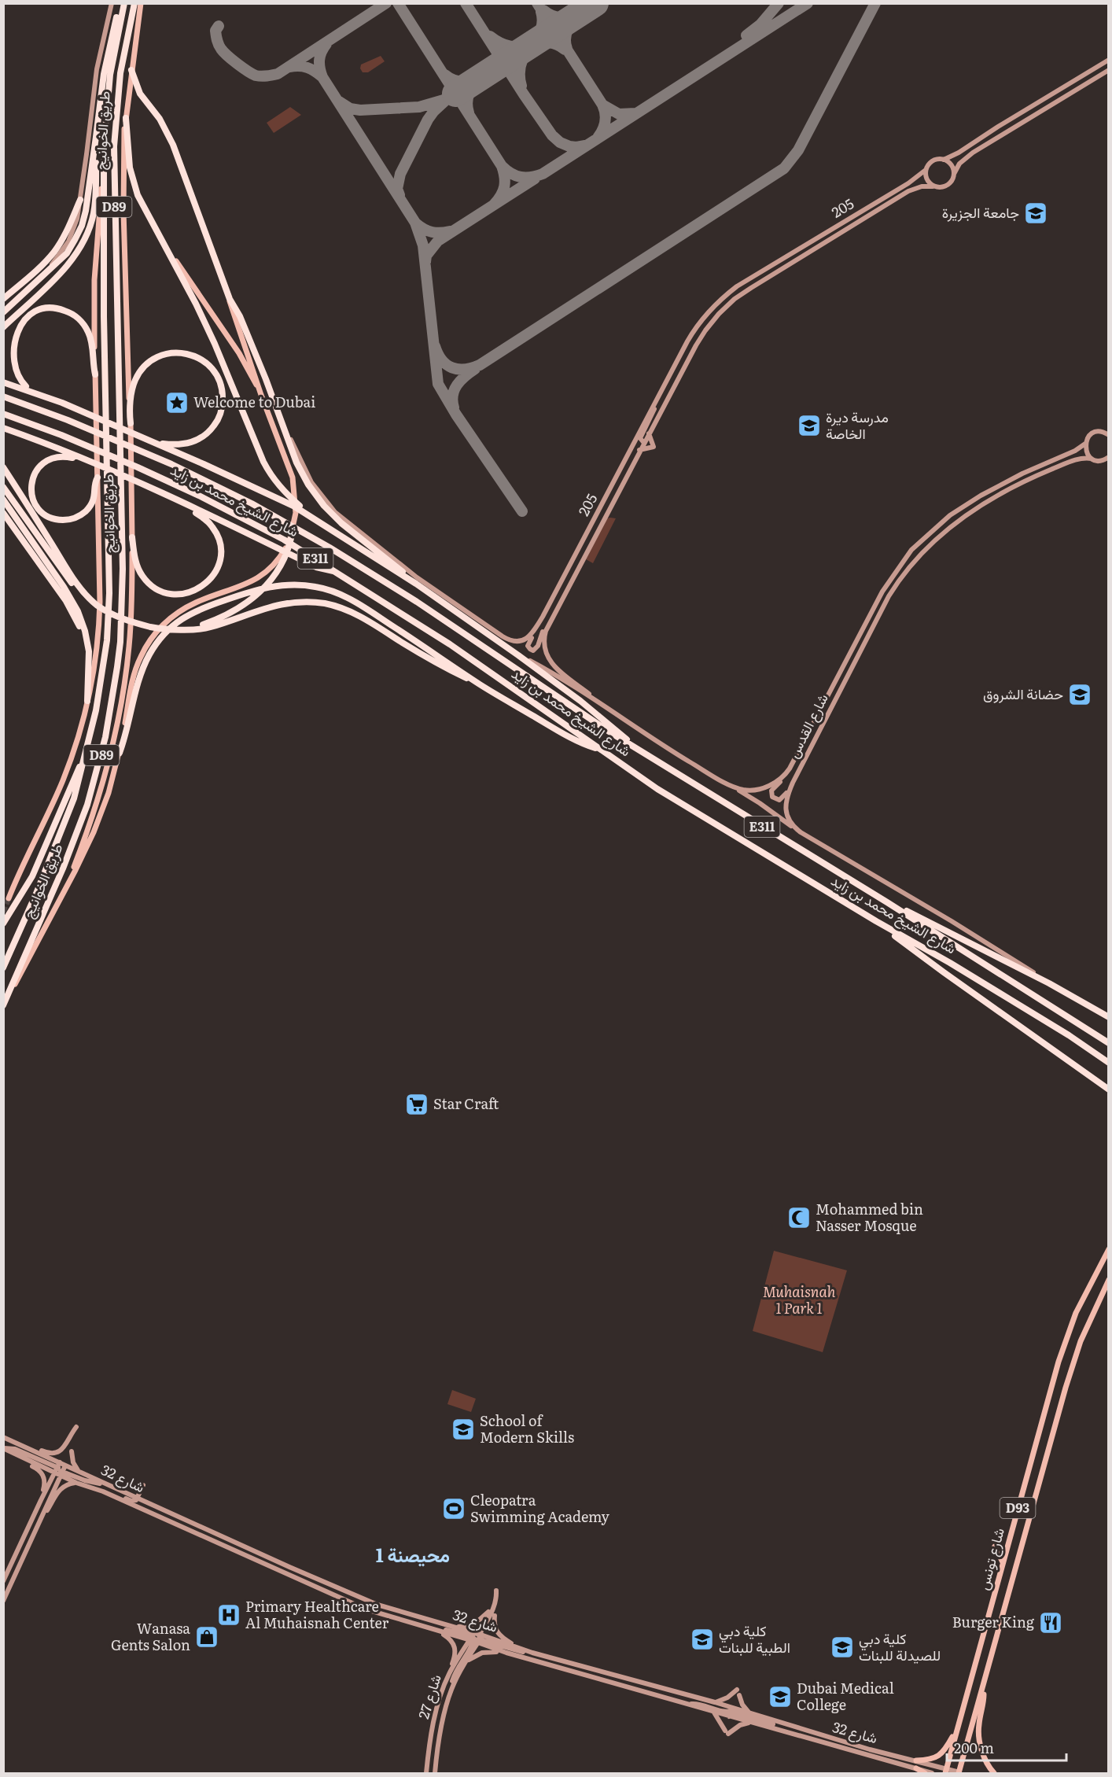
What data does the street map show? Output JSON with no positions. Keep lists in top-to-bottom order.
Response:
{
  "streets": {
    "highway": [
      "طريق الخوانيج",
      "D89",
      "شارع الشيخ محمد بن زايد",
      "E311"
    ],
    "main road": ["D93", "شارع تونس"],
    "street": [
      "205",
      "شارع القدس",
      "شارع 32",
      "شارع 27"
    ]
  },
  "crossings": [
    ["205", "شارع القدس"],
    ["شارع 32", "شارع تونس"],
    ["شارع 32", "شارع 27"]
  ],
  "districts": ["محيصنة 1"],
  "parks": ["Muhaisnah 1 Park 1"],
  "places": {
    "school or university": [
      "جامعة الجزيرة",
      "مدرسة ديرة الخاصة",
      "حضانة الشروق",
      "School of Modern Skills",
      "كلية دبي الطبية للبنات",
      "كلية دبي للصيدلة للبنات",
      "Dubai Medical College"
    ],
    "place": ["Welcome to Dubai"],
    "supermarket": ["Star Craft"],
    "mosque": ["Mohammed bin Nasser Mosque"],
    "sports": ["Cleopatra Swimming Academy"],
    "hospital": ["Primary Healthcare Al Muhaisnah Center"],
    "restaurant": ["Burger King"],
    "shop": ["Wanasa Gents Salon"]
  },
  "scale_bar": "200 m"
}
